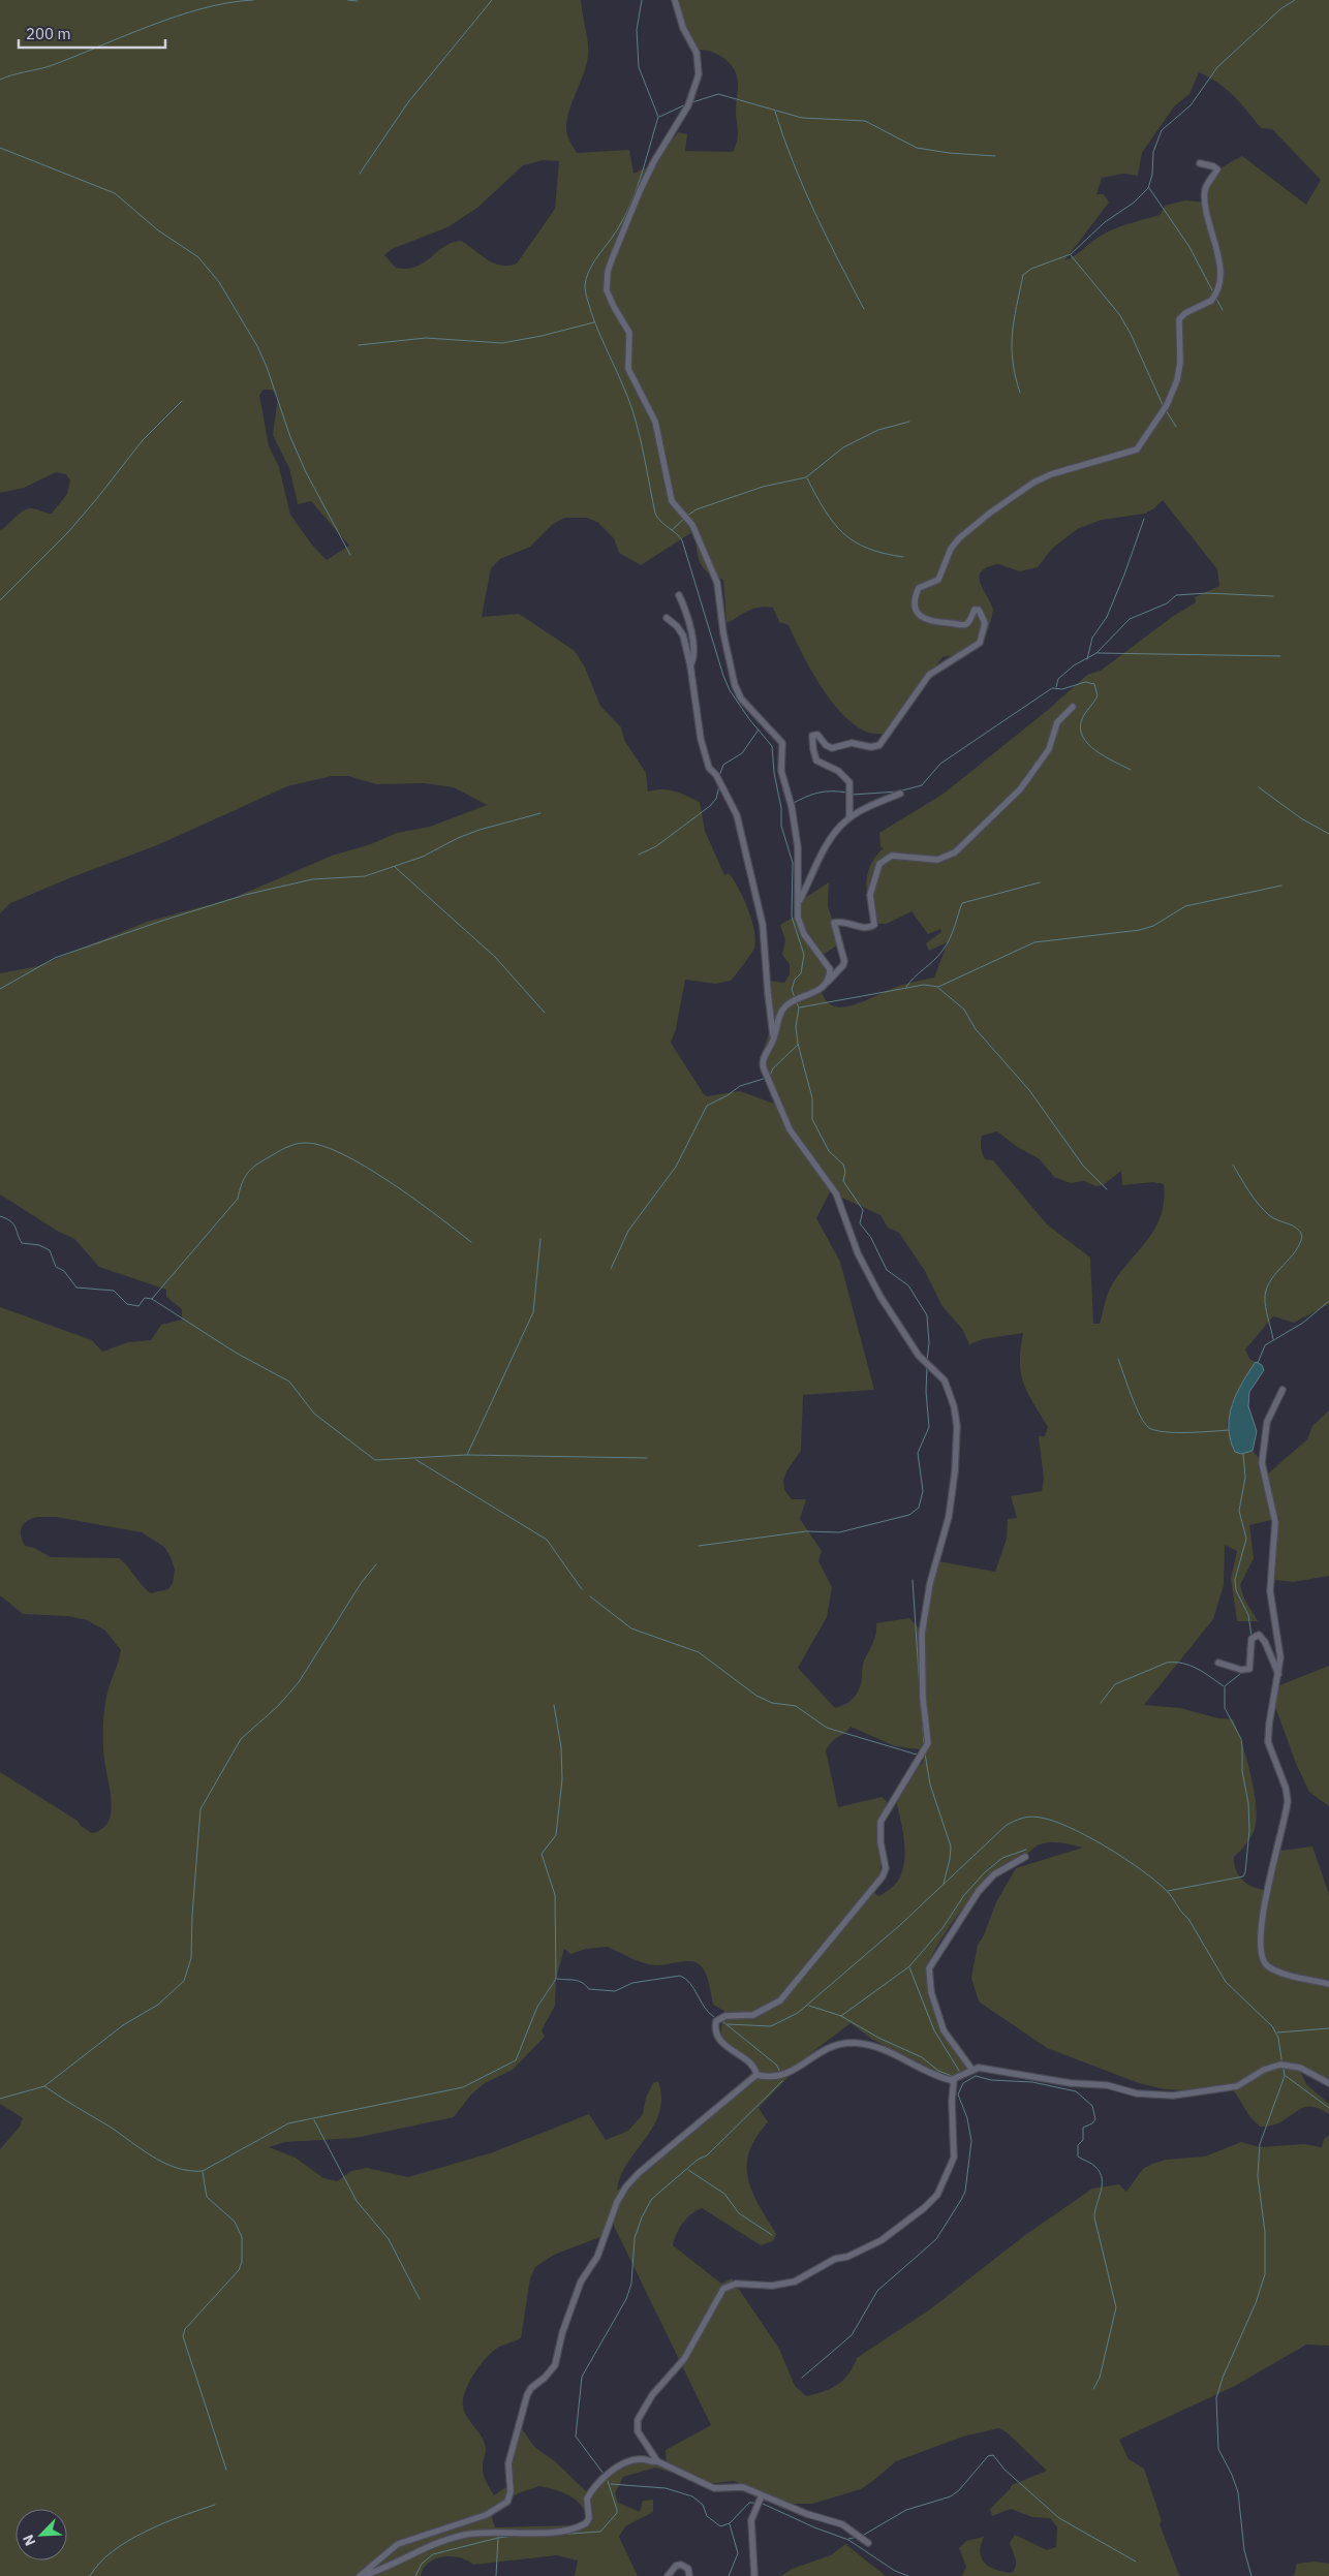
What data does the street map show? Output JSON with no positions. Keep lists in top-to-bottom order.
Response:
{
  "scale_bar": "200 m",
  "north": "bottom left"
}
